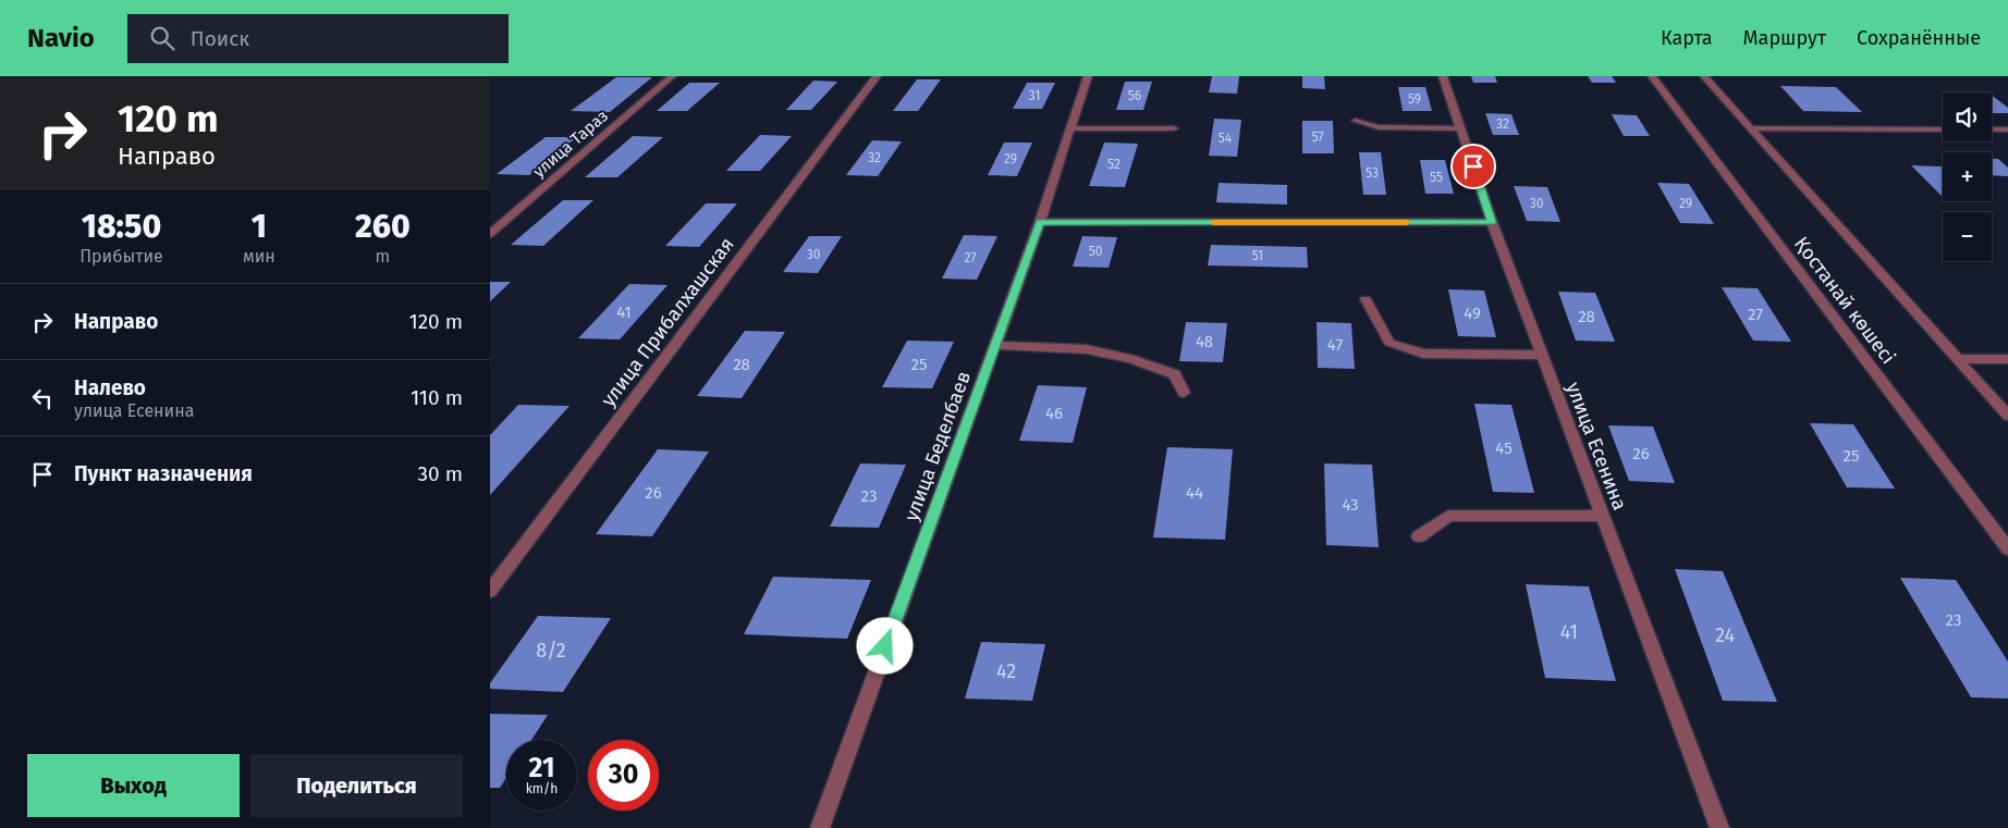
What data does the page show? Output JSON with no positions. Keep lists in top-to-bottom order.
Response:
{
  "streets": {
    "street": [
      "улица Тараз",
      "Қостанай көшесі",
      "улица Прибалхашская",
      "улица Беделбаев",
      "улица Есенина"
    ]
  },
  "house_numbers": [
    "31",
    "56",
    "59",
    "32",
    "57",
    "54",
    "32",
    "29",
    "52",
    "53",
    "55",
    "30",
    "29",
    "50",
    "30",
    "51",
    "27",
    "41",
    "49",
    "27",
    "28",
    "48",
    "47",
    "28",
    "25",
    "46",
    "45",
    "26",
    "25",
    "26",
    "44",
    "23",
    "43",
    "23",
    "41",
    "24",
    "8/2",
    "42"
  ],
  "page": {
    "header": "Navio",
    "search": "Поиск",
    "nav": ["Карта", "Маршрут", "Сохранённые"],
    "turn": ["120 m", "Направо"],
    "map_buttons": ["+", "−"],
    "eta": [
      "18:50",
      "Прибытие",
      "1",
      "мин",
      "260",
      "m"
    ],
    "list": [
      {
        "name": "Направо",
        "value": "120 m"
      },
      {
        "name": "Налево",
        "note": "улица Есенина",
        "value": "110 m"
      },
      {
        "name": "Пункт назначения",
        "value": "30 m"
      }
    ],
    "speed": "21 km/h",
    "limit": "30",
    "buttons": ["Выход", "Поделиться"]
  }
}
